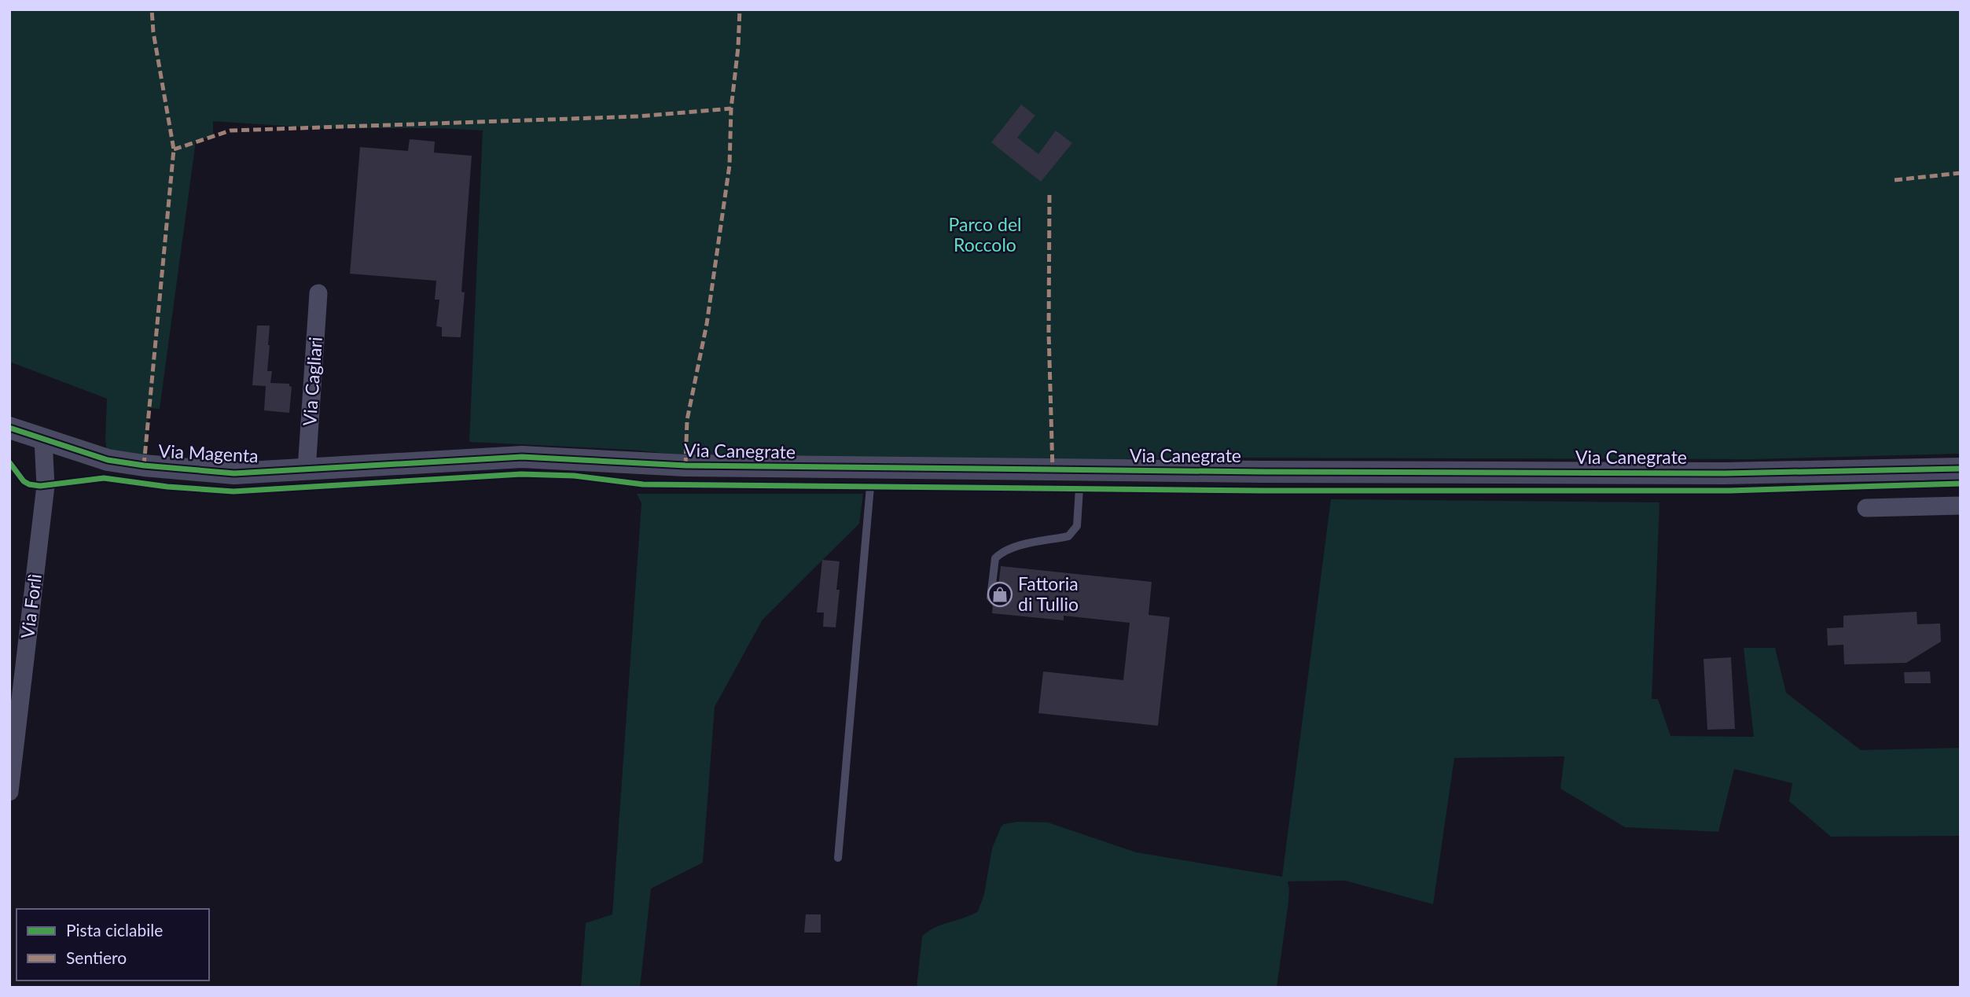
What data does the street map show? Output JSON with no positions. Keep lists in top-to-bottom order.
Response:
{
  "streets": {
    "street": [
      "Via Cagliari",
      "Via Canegrate",
      "Via Magenta",
      "Via Forlì"
    ]
  },
  "crossings": [
    ["Via Cagliari", "Via Magenta"],
    ["Via Canegrate", "Via Magenta"],
    ["Via Magenta", "Via Forlì"]
  ],
  "parks": ["Parco del Roccolo"],
  "places": {
    "shop": ["Fattoria di Tullio"]
  },
  "legend": ["Pista ciclabile", "Sentiero"]
}
